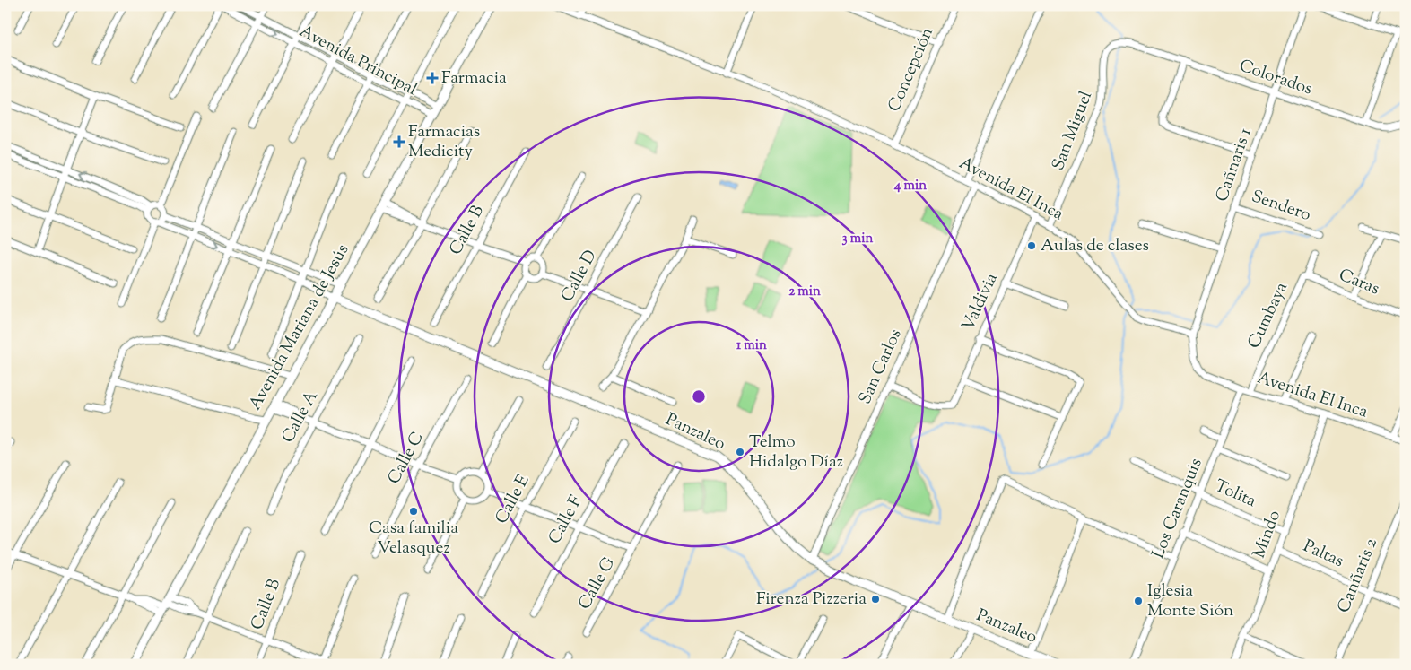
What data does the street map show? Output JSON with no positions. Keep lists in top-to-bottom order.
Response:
{
  "streets": {
    "street": [
      "Avenida Principal",
      "Concepción",
      "Colorados",
      "San Miguel",
      "Cañnaris 1",
      "Avenida El Inca",
      "Sendero",
      "Calle B",
      "Calle D",
      "Caras",
      "Valdivia",
      "Cumbaya",
      "Avenida Mariana de Jesús",
      "San Carlos",
      "Calle A",
      "Panzaleo",
      "Calle C",
      "Tolita",
      "Calle E",
      "Los Caranquis",
      "Calle F",
      "Mindo",
      "Paltas",
      "Canñaris 2",
      "Calle G"
    ]
  },
  "crossings": [
    ["Avenida Principal", "Avenida Mariana de Jesús"],
    ["Concepción", "Avenida El Inca"],
    ["Colorados", "San Miguel"],
    ["Colorados", "Cañnaris 1"],
    ["San Miguel", "Avenida El Inca"],
    ["Cañnaris 1", "Avenida El Inca"],
    ["Cañnaris 1", "Sendero"],
    ["Avenida El Inca", "Valdivia"],
    ["Avenida El Inca", "Cumbaya"],
    ["Avenida El Inca", "San Carlos"],
    ["Avenida El Inca", "Los Caranquis"],
    ["Avenida El Inca", "Mindo"],
    ["Caras", "Cumbaya"],
    ["Valdivia", "San Carlos"],
    ["Avenida Mariana de Jesús", "Panzaleo"],
    ["San Carlos", "Panzaleo"],
    ["Tolita", "Los Caranquis"],
    ["Tolita", "Mindo"],
    ["Mindo", "Paltas"],
    ["Paltas", "Canñaris 2"]
  ],
  "places": {
    "health": ["Farmacia", "Farmacias Medicity"],
    "other": [
      "Aulas de clases",
      "Telmo Hidalgo Díaz",
      "Casa familia Velasquez",
      "Firenza Pizzeria",
      "Iglesia Monte Sión"
    ]
  },
  "rings": [
    "4 min",
    "3 min",
    "2 min",
    "1 min"
  ]
}
